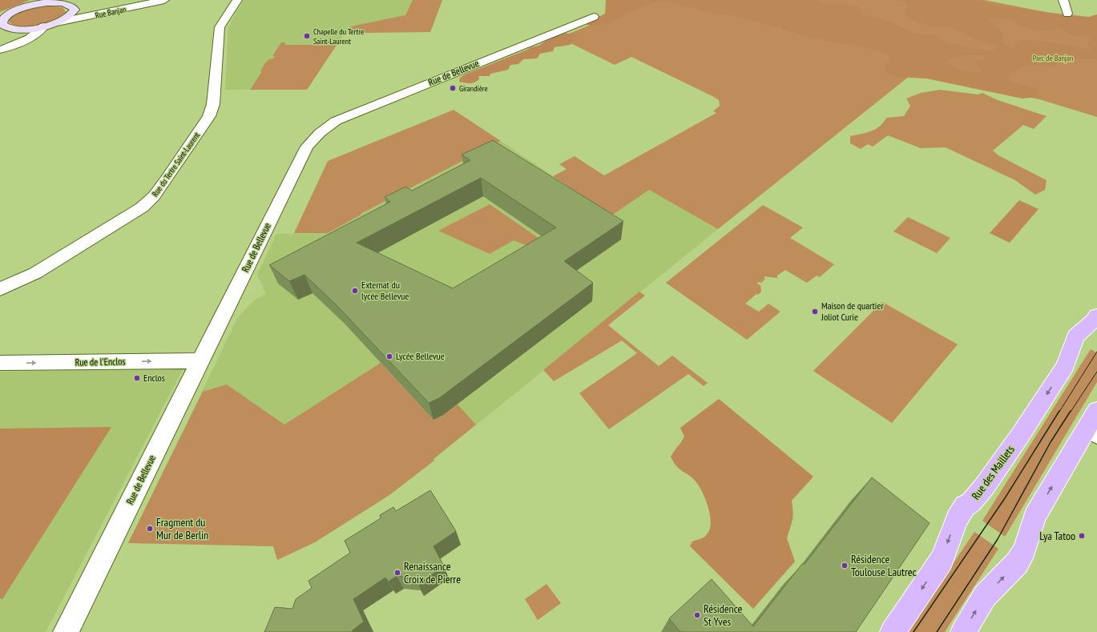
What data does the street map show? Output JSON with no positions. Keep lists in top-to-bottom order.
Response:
{
  "streets": {
    "main road": ["Rue des Maillets"],
    "street": [
      "Rue Banjan",
      "Rue de Bellevue",
      "Rue du Tertre Saint-Laurent",
      "Rue de l'Enclos"
    ]
  },
  "crossings": [
    ["Rue de Bellevue", "Rue de l'Enclos"]
  ],
  "one_way": ["Rue de l'Enclos"],
  "parks": ["Parc de Banjan"],
  "places": [
    "Chapelle du Tertre Saint-Laurent",
    "Girandière",
    "Externat du lycée Bellevue",
    "Maison de quartier Joliot Curie",
    "Lycée Bellevue",
    "Enclos",
    "Fragment du Mur de Berlin",
    "Lya Tatoo",
    "Résidence Toulouse Lautrec",
    "Renaissance Croix de Pierre",
    "Résidence St Yves"
  ]
}
